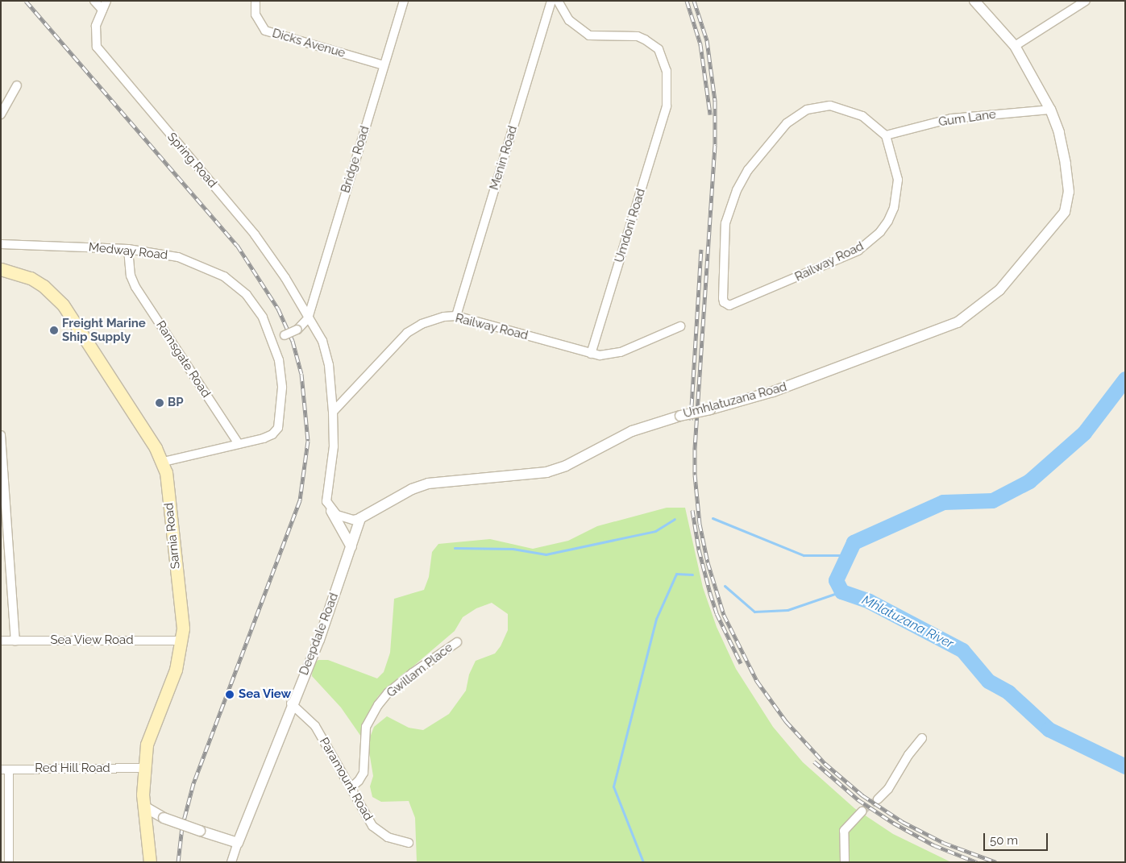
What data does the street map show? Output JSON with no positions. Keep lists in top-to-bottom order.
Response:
{
  "streets": {
    "main road": ["Sarnia Road"],
    "street": [
      "Dicks Avenue",
      "Gum Lane",
      "Menin Road",
      "Bridge Road",
      "Spring Road",
      "Umdoni Road",
      "Medway Road",
      "Railway Road",
      "Ramsgate Road",
      "Umhlatuzana Road",
      "Deepdale Road",
      "Sea View Road",
      "Gwillam Place",
      "Red Hill Road",
      "Paramount Road"
    ]
  },
  "crossings": [
    ["Dicks Avenue", "Bridge Road"],
    ["Gum Lane", "Railway Road"],
    ["Gum Lane", "Umhlatuzana Road"],
    ["Menin Road", "Railway Road"],
    ["Bridge Road", "Spring Road"],
    ["Umdoni Road", "Railway Road"],
    ["Medway Road", "Ramsgate Road"],
    ["Medway Road", "Sarnia Road"],
    ["Umhlatuzana Road", "Deepdale Road"],
    ["Sarnia Road", "Sea View Road"],
    ["Sarnia Road", "Red Hill Road"],
    ["Deepdale Road", "Paramount Road"],
    ["Gwillam Place", "Paramount Road"]
  ],
  "water": ["Mhlatuzana River"],
  "places": ["Freight Marine Ship Supply", "BP", "Sea View"],
  "scale_bar": "50 m"
}
